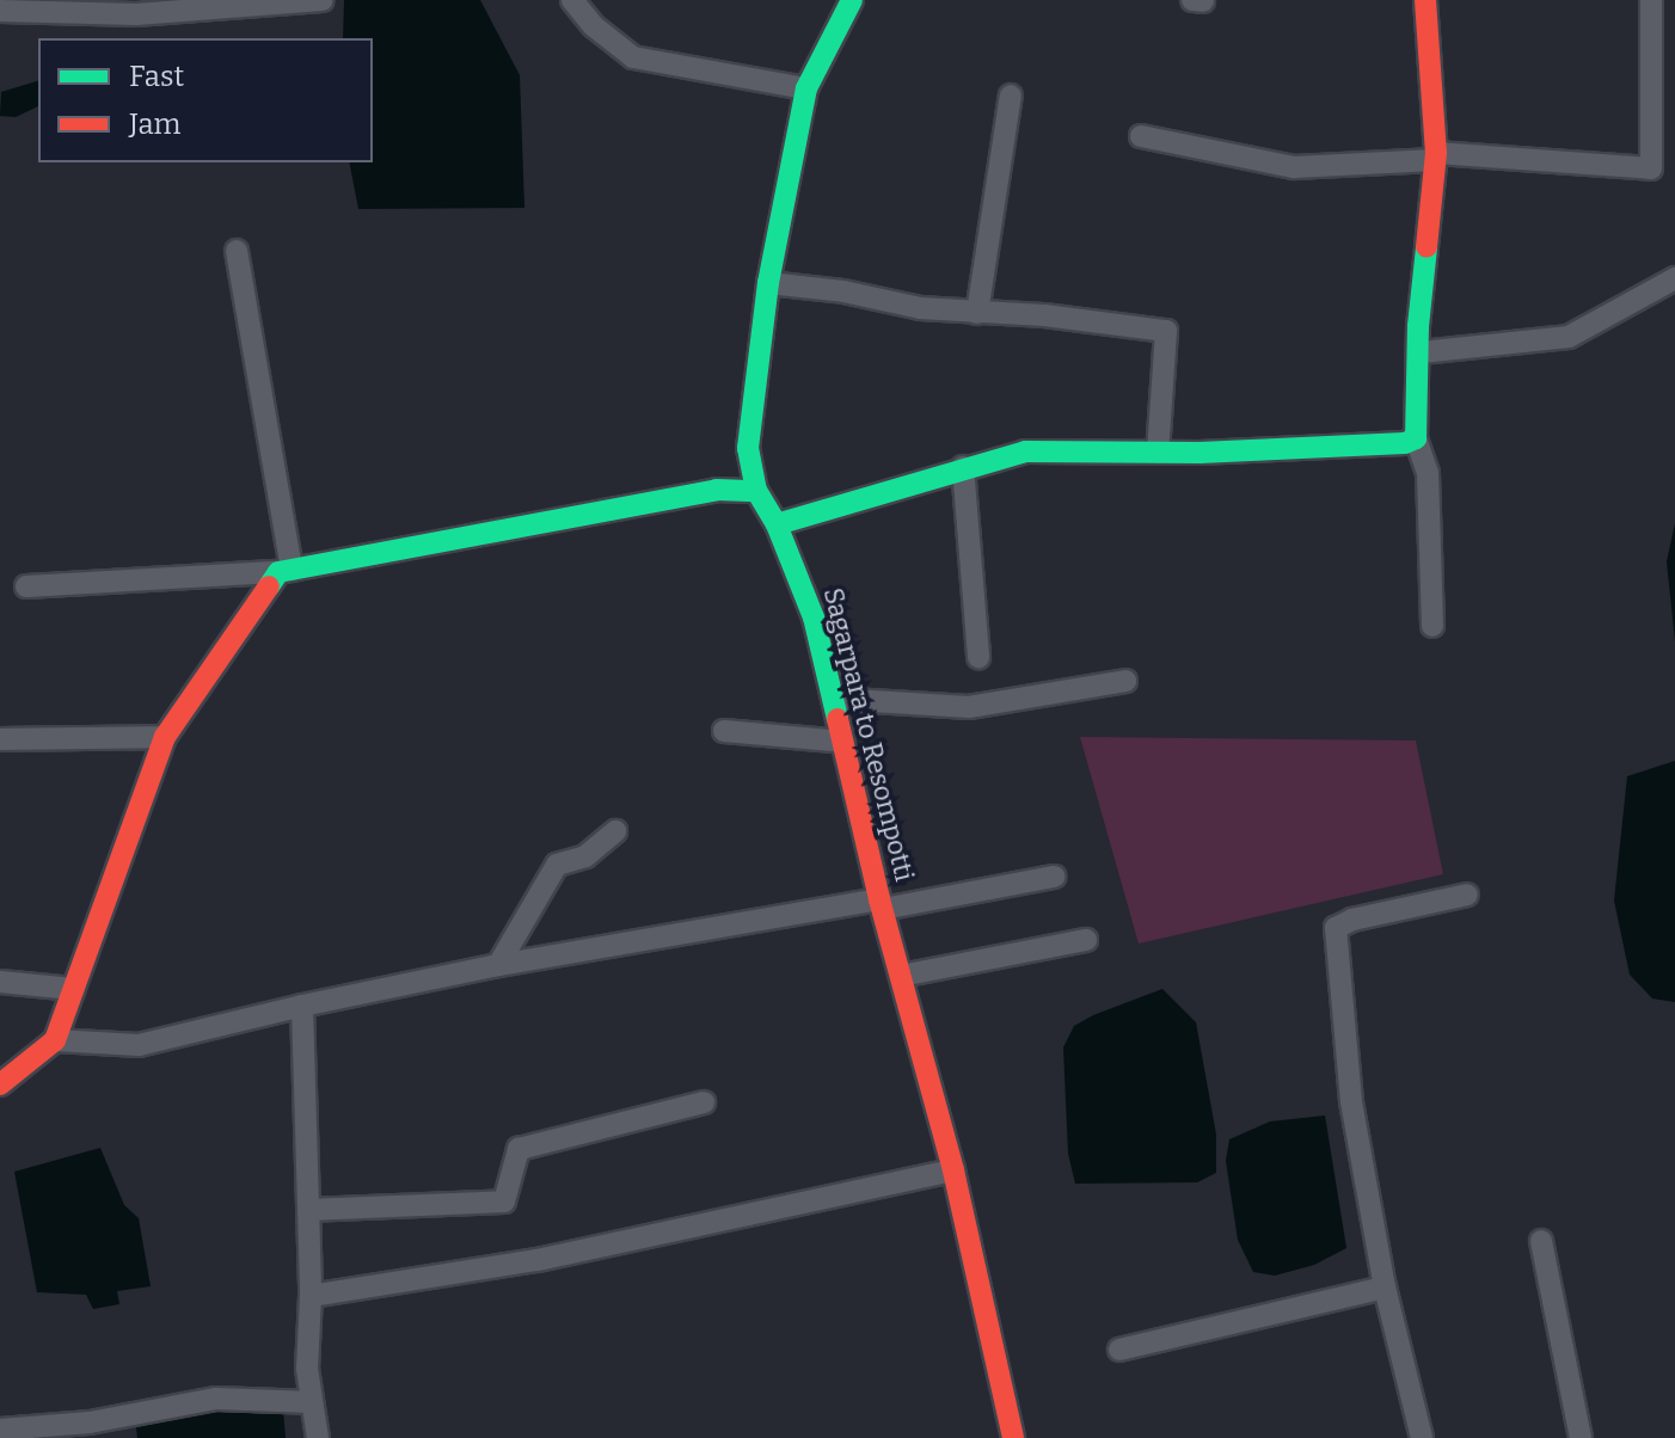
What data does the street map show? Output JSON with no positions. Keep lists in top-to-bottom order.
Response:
{
  "streets": {
    "street": ["Sagarpara to Resompotti"]
  },
  "legend": ["Fast", "Jam"]
}
